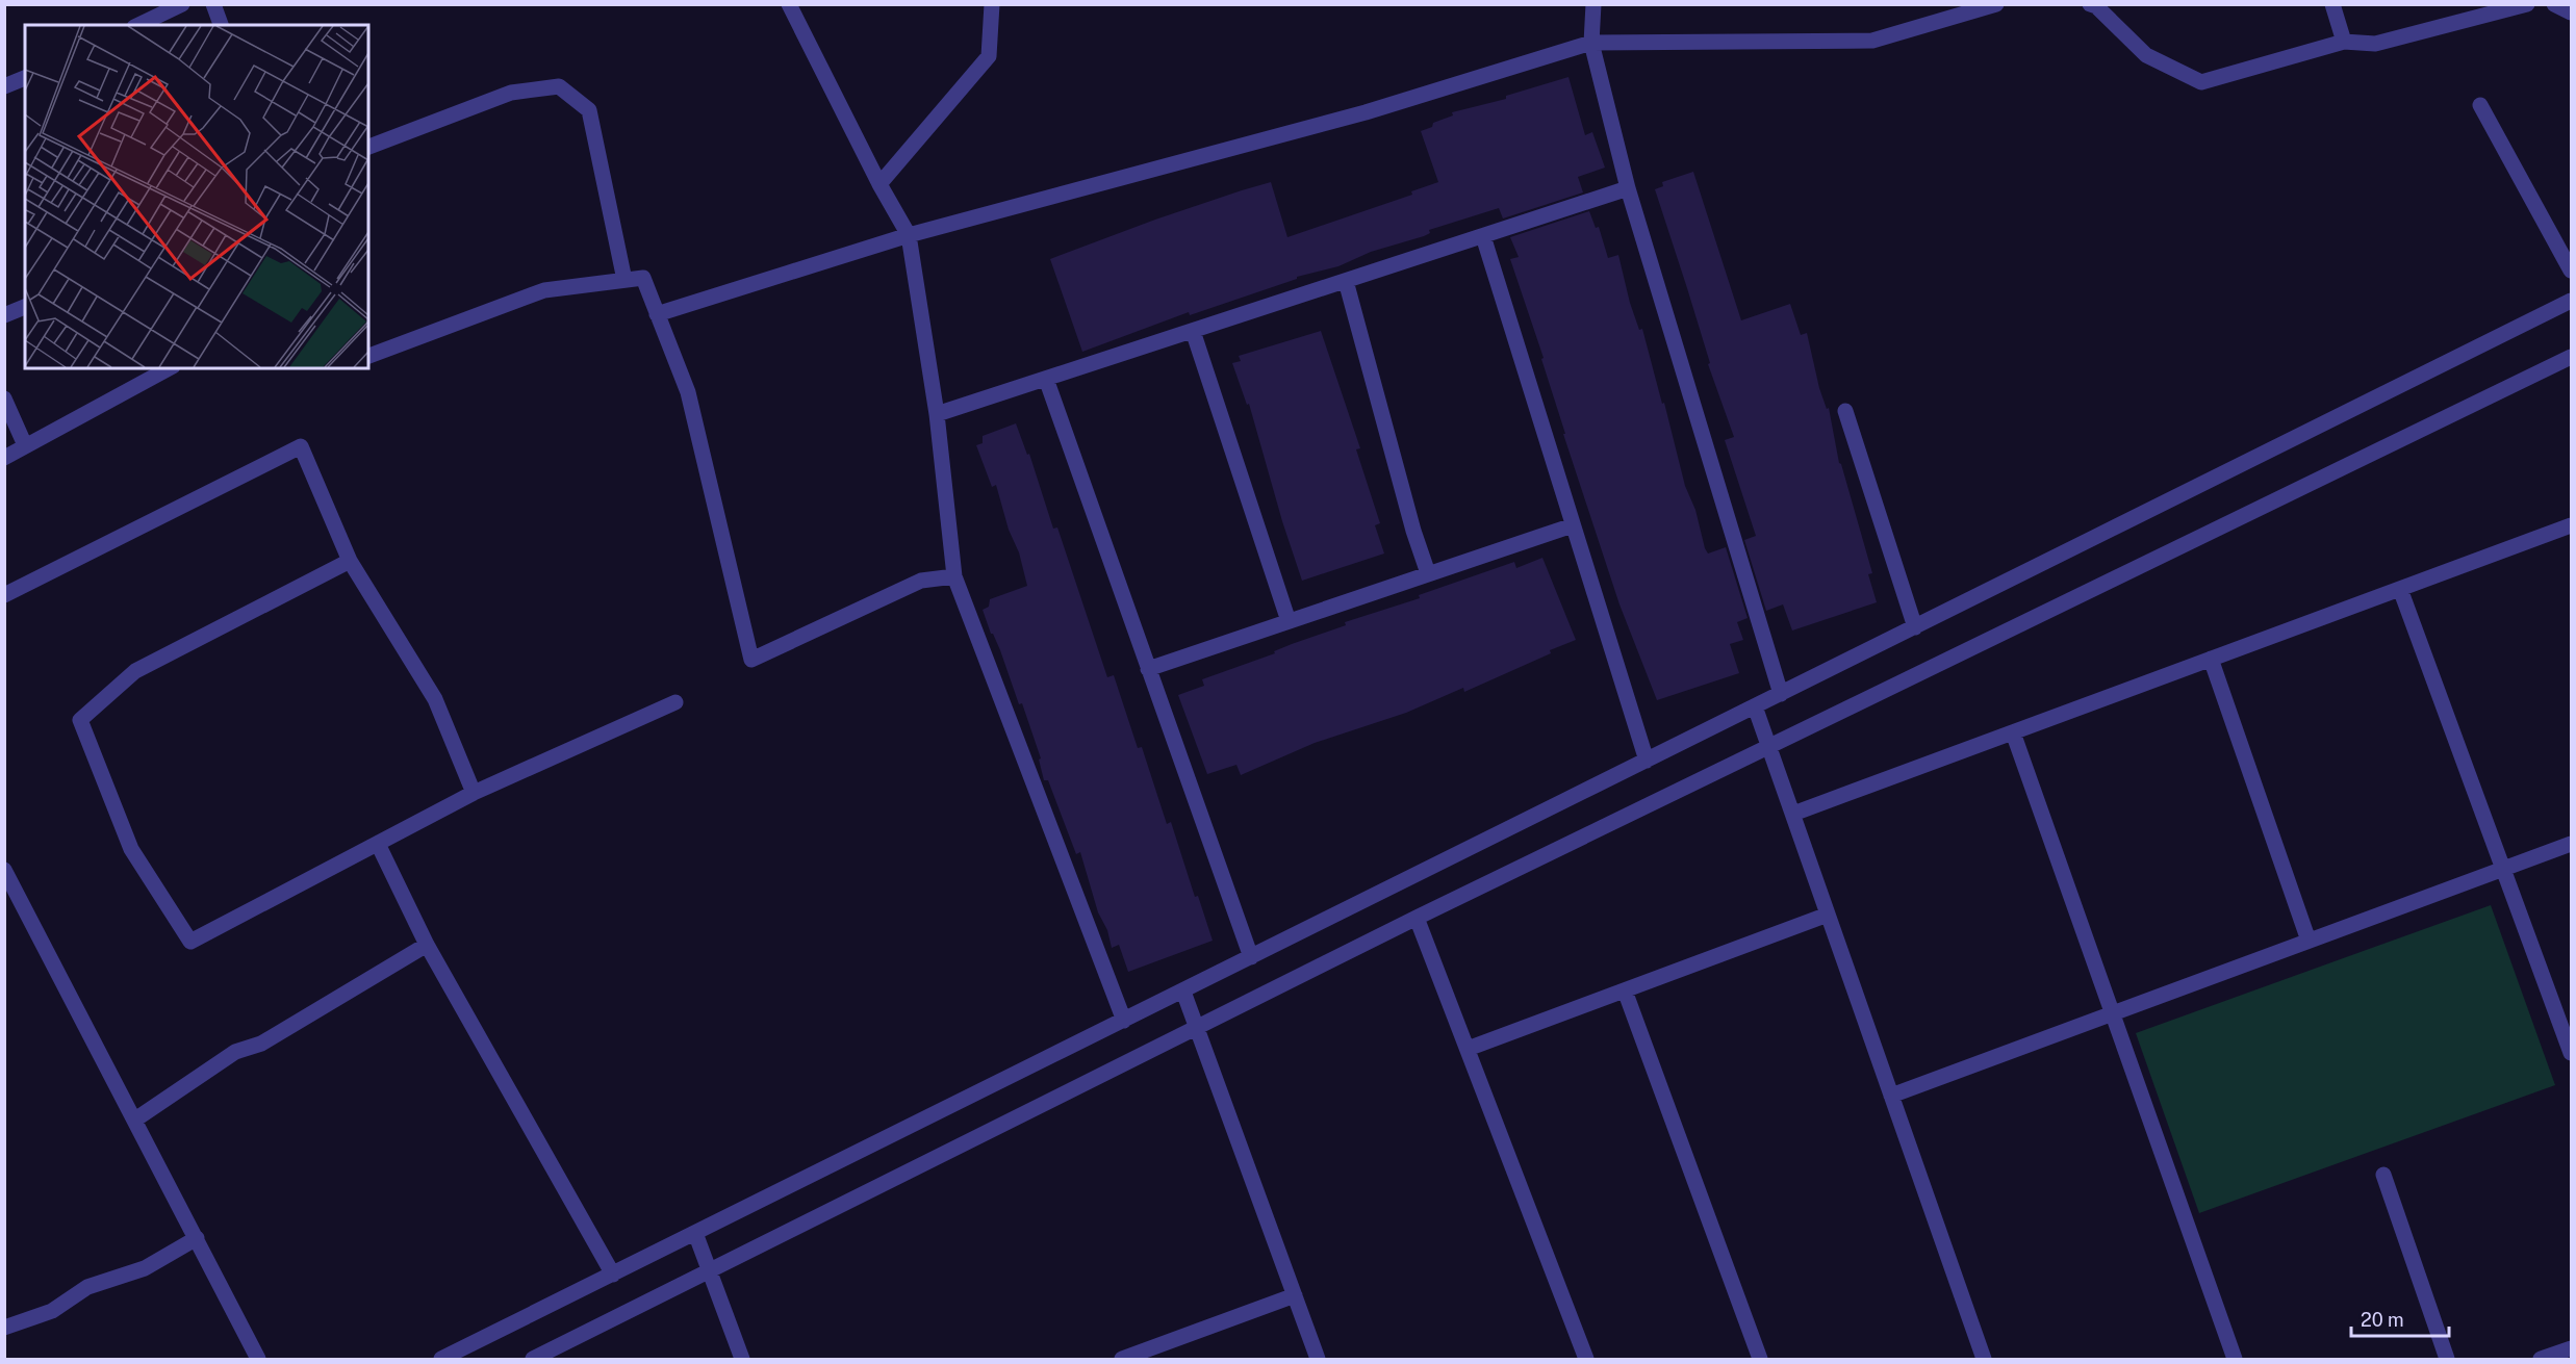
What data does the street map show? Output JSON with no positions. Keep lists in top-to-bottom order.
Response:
{
  "scale_bar": "20 m"
}
